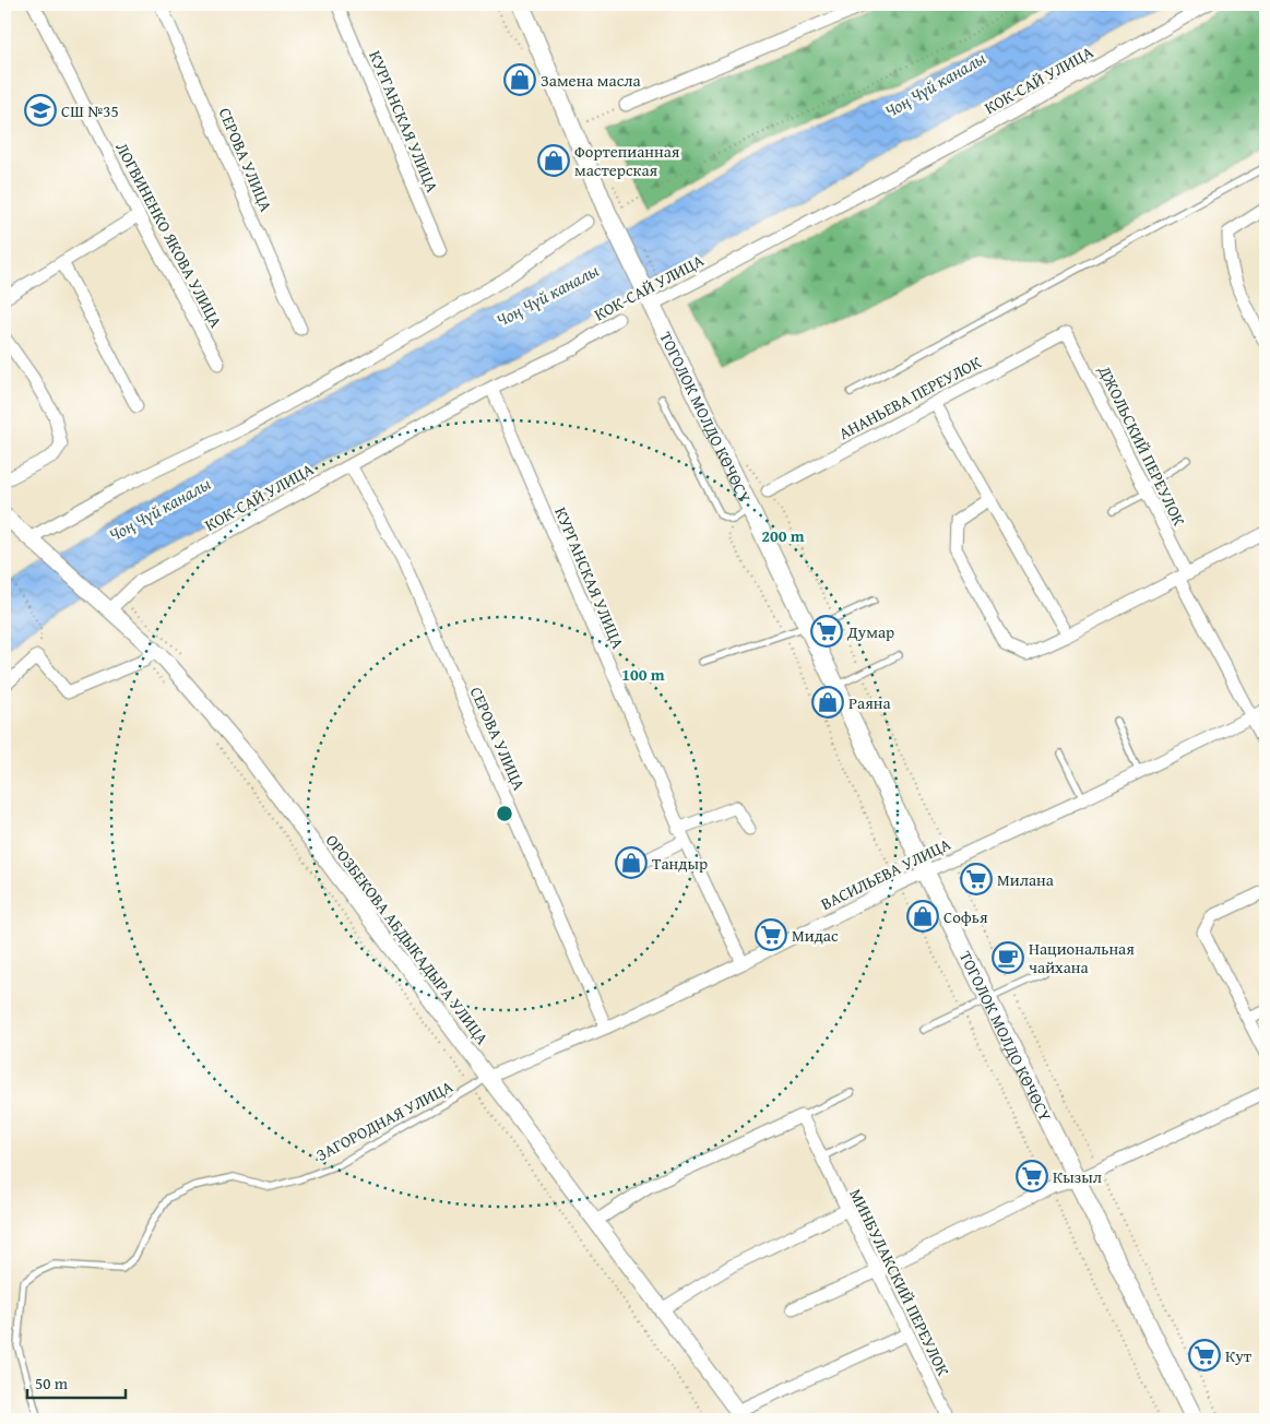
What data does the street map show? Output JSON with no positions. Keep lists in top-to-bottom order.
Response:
{
  "streets": {
    "main road": ["ТОГОЛОК МОЛДО КӨЧӨСҮ"],
    "street": [
      "КОК-САЙ УЛИЦА",
      "КУРГАНСКАЯ УЛИЦА",
      "СЕРОВА УЛИЦА",
      "ЛОГВИНЕНКО ЯКОВА УЛИЦА",
      "АНАНЬЕВА ПЕРЕУЛОК",
      "ДЖОЛЬСКИЙ ПЕРЕУЛОК",
      "ВАСИЛЬЕВА УЛИЦА",
      "ОРОЗБЕКОВА АБДЫКАДЫРА УЛИЦА",
      "МИНБУЛАКСКИЙ ПЕРЕУЛОК"
    ],
    "lane": ["ЗАГОРОДНАЯ УЛИЦА"]
  },
  "crossings": [
    ["КОК-САЙ УЛИЦА", "КУРГАНСКАЯ УЛИЦА"],
    ["КОК-САЙ УЛИЦА", "СЕРОВА УЛИЦА"],
    ["КОК-САЙ УЛИЦА", "ТОГОЛОК МОЛДО КӨЧӨСҮ"],
    ["КОК-САЙ УЛИЦА", "ОРОЗБЕКОВА АБДЫКАДЫРА УЛИЦА"],
    ["КУРГАНСКАЯ УЛИЦА", "ВАСИЛЬЕВА УЛИЦА"],
    ["СЕРОВА УЛИЦА", "ВАСИЛЬЕВА УЛИЦА"],
    ["АНАНЬЕВА ПЕРЕУЛОК", "ДЖОЛЬСКИЙ ПЕРЕУЛОК"],
    ["ТОГОЛОК МОЛДО КӨЧӨСҮ", "ВАСИЛЬЕВА УЛИЦА"],
    ["ДЖОЛЬСКИЙ ПЕРЕУЛОК", "ВАСИЛЬЕВА УЛИЦА"],
    ["ВАСИЛЬЕВА УЛИЦА", "ОРОЗБЕКОВА АБДЫКАДЫРА УЛИЦА"],
    ["ВАСИЛЬЕВА УЛИЦА", "ЗАГОРОДНАЯ УЛИЦА"],
    ["ОРОЗБЕКОВА АБДЫКАДЫРА УЛИЦА", "ЗАГОРОДНАЯ УЛИЦА"]
  ],
  "water": ["Чоң Чүй каналы"],
  "places": {
    "shop": [
      "Замена масла",
      "Фортепианная мастерская",
      "Раяна",
      "Тандыр",
      "Софья"
    ],
    "school or university": ["СШ №35"],
    "supermarket": [
      "Думар",
      "Милана",
      "Мидас",
      "Кызыл",
      "Кут"
    ],
    "cafe": ["Национальная чайхана"]
  },
  "scale_bar": "50 m",
  "rings": ["200 m", "100 m"]
}
